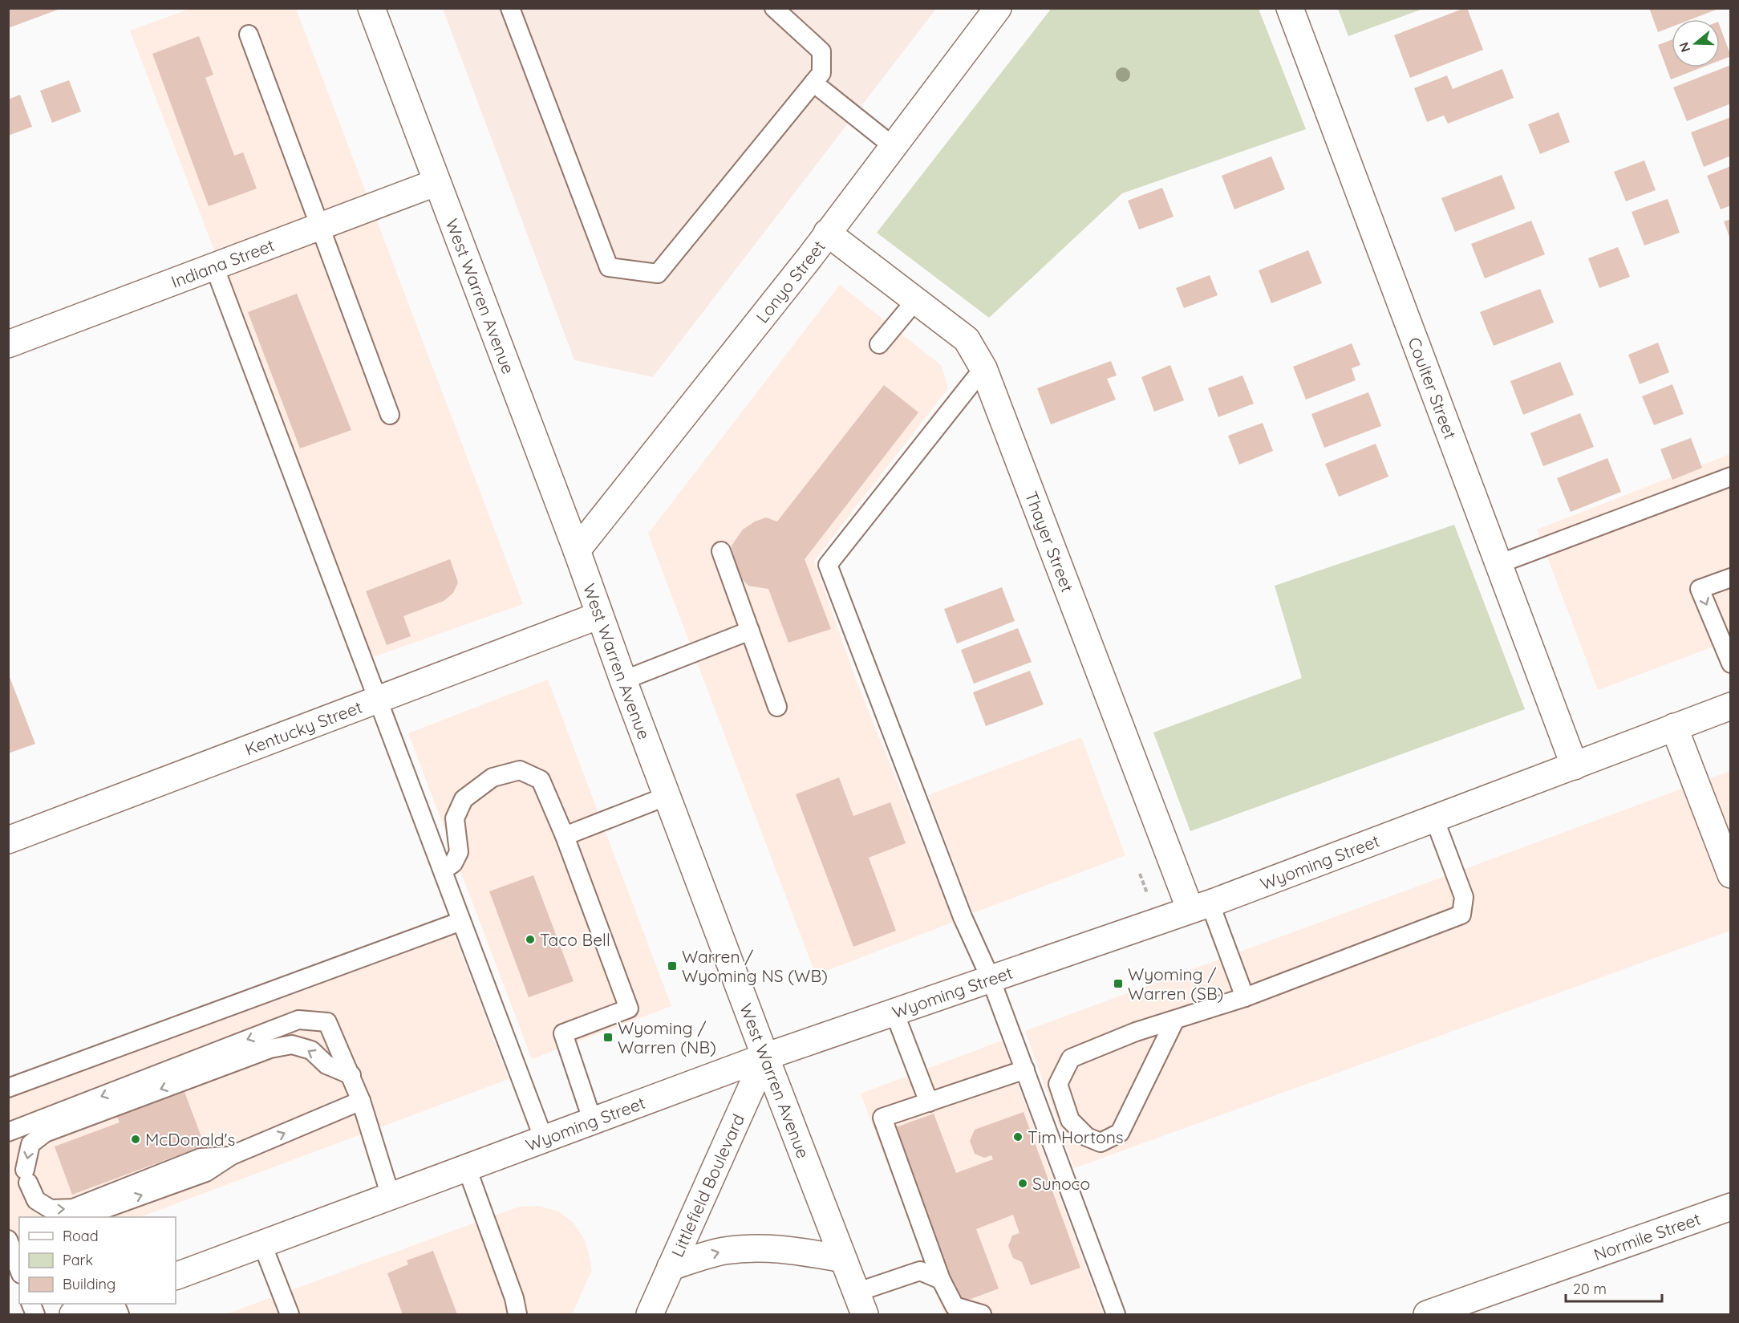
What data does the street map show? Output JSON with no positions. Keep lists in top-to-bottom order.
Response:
{
  "streets": {
    "street": [
      "Indiana Street",
      "Lonyo Street",
      "West Warren Avenue",
      "Coulter Street",
      "Thayer Street",
      "Kentucky Street",
      "Wyoming Street",
      "Littlefield Boulevard",
      "Normile Street"
    ]
  },
  "crossings": [
    ["Indiana Street", "West Warren Avenue"],
    ["Lonyo Street", "West Warren Avenue"],
    ["Lonyo Street", "Thayer Street"],
    ["West Warren Avenue", "Kentucky Street"],
    ["West Warren Avenue", "Wyoming Street"],
    ["West Warren Avenue", "Littlefield Boulevard"],
    ["Coulter Street", "Wyoming Street"],
    ["Thayer Street", "Wyoming Street"],
    ["Wyoming Street", "Littlefield Boulevard"]
  ],
  "places": {
    "other": [
      "Taco Bell",
      "Tim Hortons",
      "McDonald's",
      "Sunoco"
    ],
    "transit": ["Warren / Wyoming NS (WB)", "Wyoming / Warren (SB)", "Wyoming / Warren (NB)"]
  },
  "legend": ["Road", "Park", "Building"],
  "scale_bar": "20 m",
  "north": "left"
}
